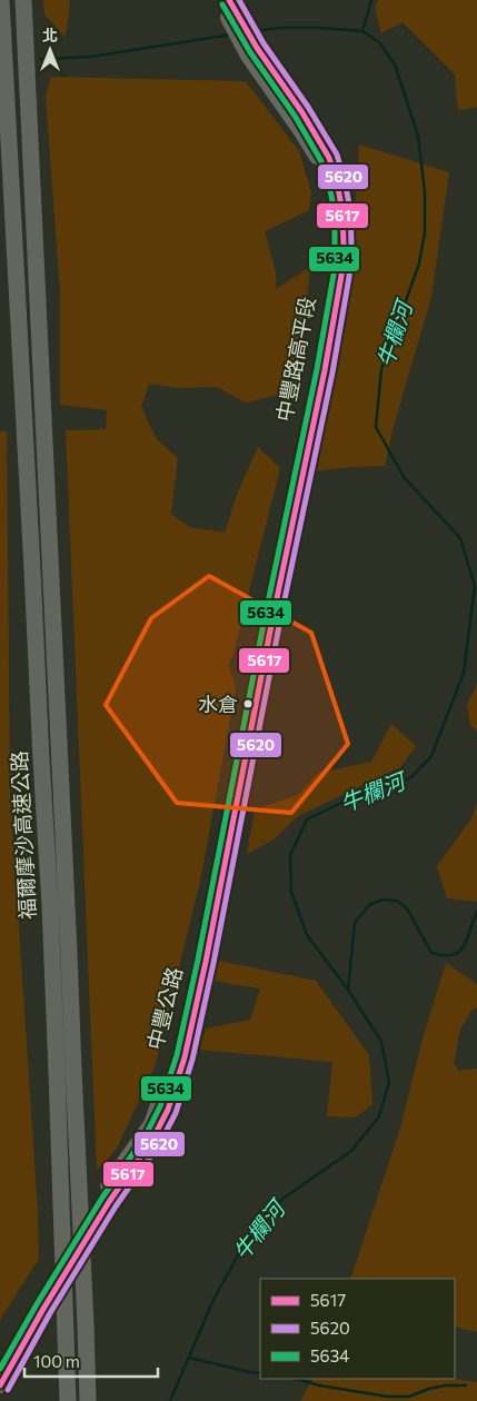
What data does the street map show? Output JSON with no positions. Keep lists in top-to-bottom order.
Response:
{
  "streets": {
    "highway": ["福爾摩沙高速公路"],
    "main road": ["中豐路高平段", "中豐公路"]
  },
  "crossings": [
    ["中豐路高平段", "中豐公路"]
  ],
  "water": ["牛欄河"],
  "places": ["水倉"],
  "lines": ["transit line 5617", "transit line 5620", "transit line 5634"],
  "legend": ["5617", "5620", "5634"],
  "scale_bar": "100 m",
  "north": "top"
}
